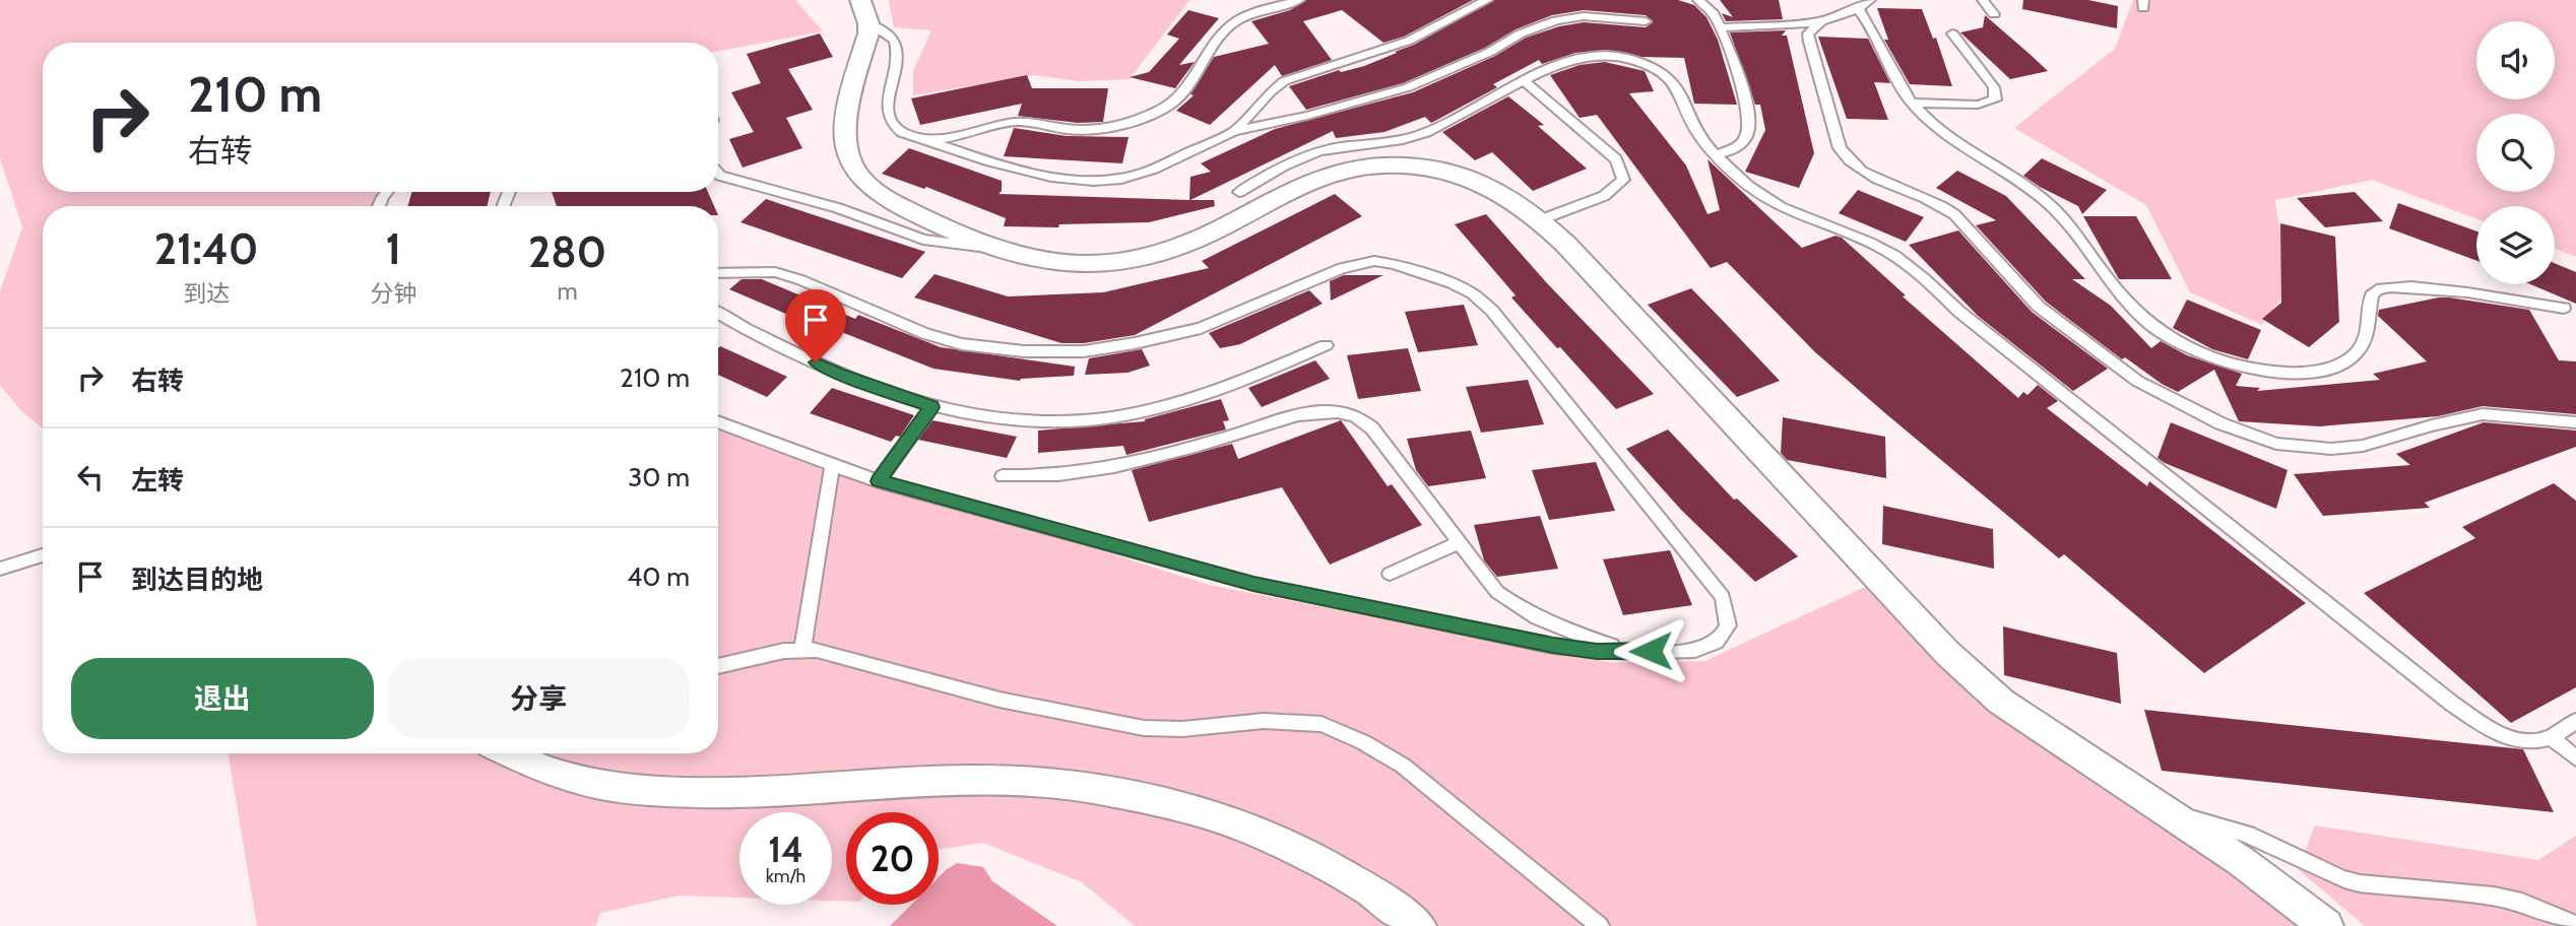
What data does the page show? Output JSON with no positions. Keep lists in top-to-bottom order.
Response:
{
  "page": {
    "turn": ["210 m", "右转"],
    "eta": [
      "21:40",
      "到达",
      "1",
      "分钟",
      "280",
      "m"
    ],
    "list": [
      {
        "name": "右转",
        "value": "210 m"
      },
      {
        "name": "左转",
        "value": "30 m"
      },
      {
        "name": "到达目的地",
        "value": "40 m"
      }
    ],
    "buttons": ["退出", "分享"],
    "speed": "14 km/h",
    "limit": "20"
  }
}
